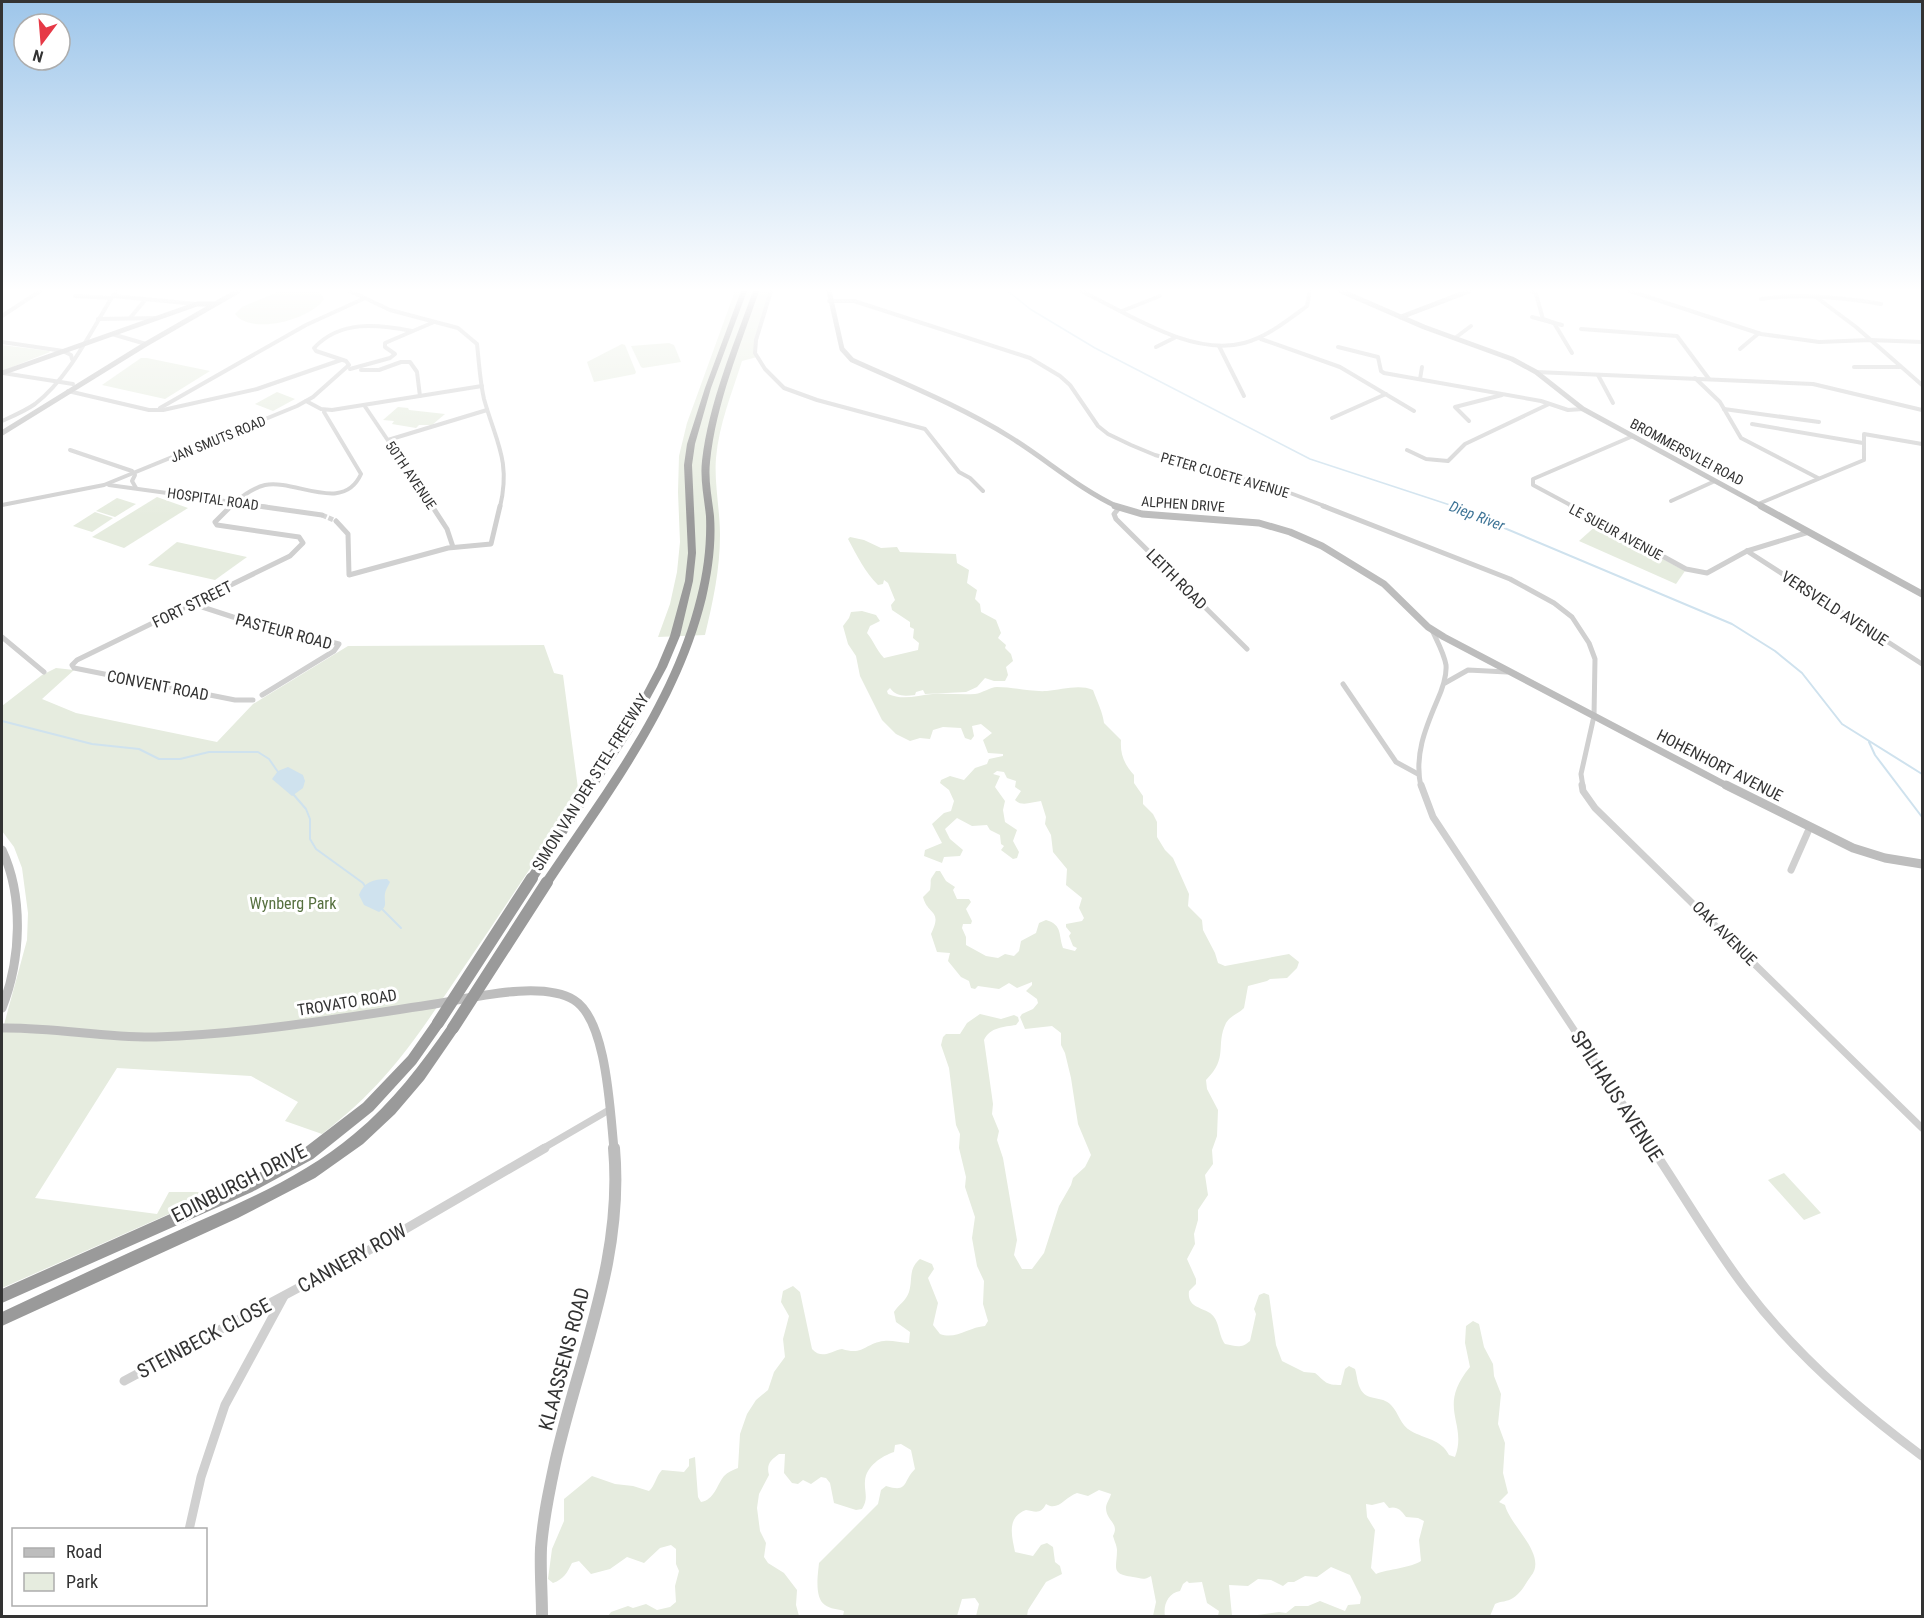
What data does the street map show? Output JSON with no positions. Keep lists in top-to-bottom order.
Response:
{
  "streets": {
    "highway": ["SIMON VAN DER STEL FREEWAY", "EDINBURGH DRIVE"],
    "street": [
      "JAN SMUTS ROAD",
      "BROMMERSVLEI ROAD",
      "50TH AVENUE",
      "PETER CLOETE AVENUE",
      "HOSPITAL ROAD",
      "ALPHEN DRIVE",
      "LE SUEUR AVENUE",
      "LEITH ROAD",
      "FORT STREET",
      "VERSVELD AVENUE",
      "PASTEUR ROAD",
      "CONVENT ROAD",
      "HOHENHORT AVENUE",
      "OAK AVENUE",
      "TROVATO ROAD",
      "SPILHAUS AVENUE",
      "CANNERY ROW",
      "STEINBECK CLOSE",
      "KLAASSENS ROAD"
    ]
  },
  "crossings": [
    ["JAN SMUTS ROAD", "HOSPITAL ROAD"],
    ["BROMMERSVLEI ROAD", "LE SUEUR AVENUE"],
    ["PETER CLOETE AVENUE", "HOHENHORT AVENUE"],
    ["PETER CLOETE AVENUE", "OAK AVENUE"],
    ["HOSPITAL ROAD", "FORT STREET"],
    ["ALPHEN DRIVE", "LEITH ROAD"],
    ["ALPHEN DRIVE", "HOHENHORT AVENUE"],
    ["ALPHEN DRIVE", "SPILHAUS AVENUE"],
    ["LE SUEUR AVENUE", "VERSVELD AVENUE"],
    ["FORT STREET", "PASTEUR ROAD"],
    ["FORT STREET", "CONVENT ROAD"],
    ["HOHENHORT AVENUE", "OAK AVENUE"],
    ["SIMON VAN DER STEL FREEWAY", "EDINBURGH DRIVE"],
    ["TROVATO ROAD", "CANNERY ROW"],
    ["TROVATO ROAD", "KLAASSENS ROAD"],
    ["CANNERY ROW", "STEINBECK CLOSE"],
    ["CANNERY ROW", "KLAASSENS ROAD"]
  ],
  "water": ["Diep River"],
  "parks": ["Wynberg Park"],
  "legend": ["Road", "Park"],
  "north": "bottom"
}
